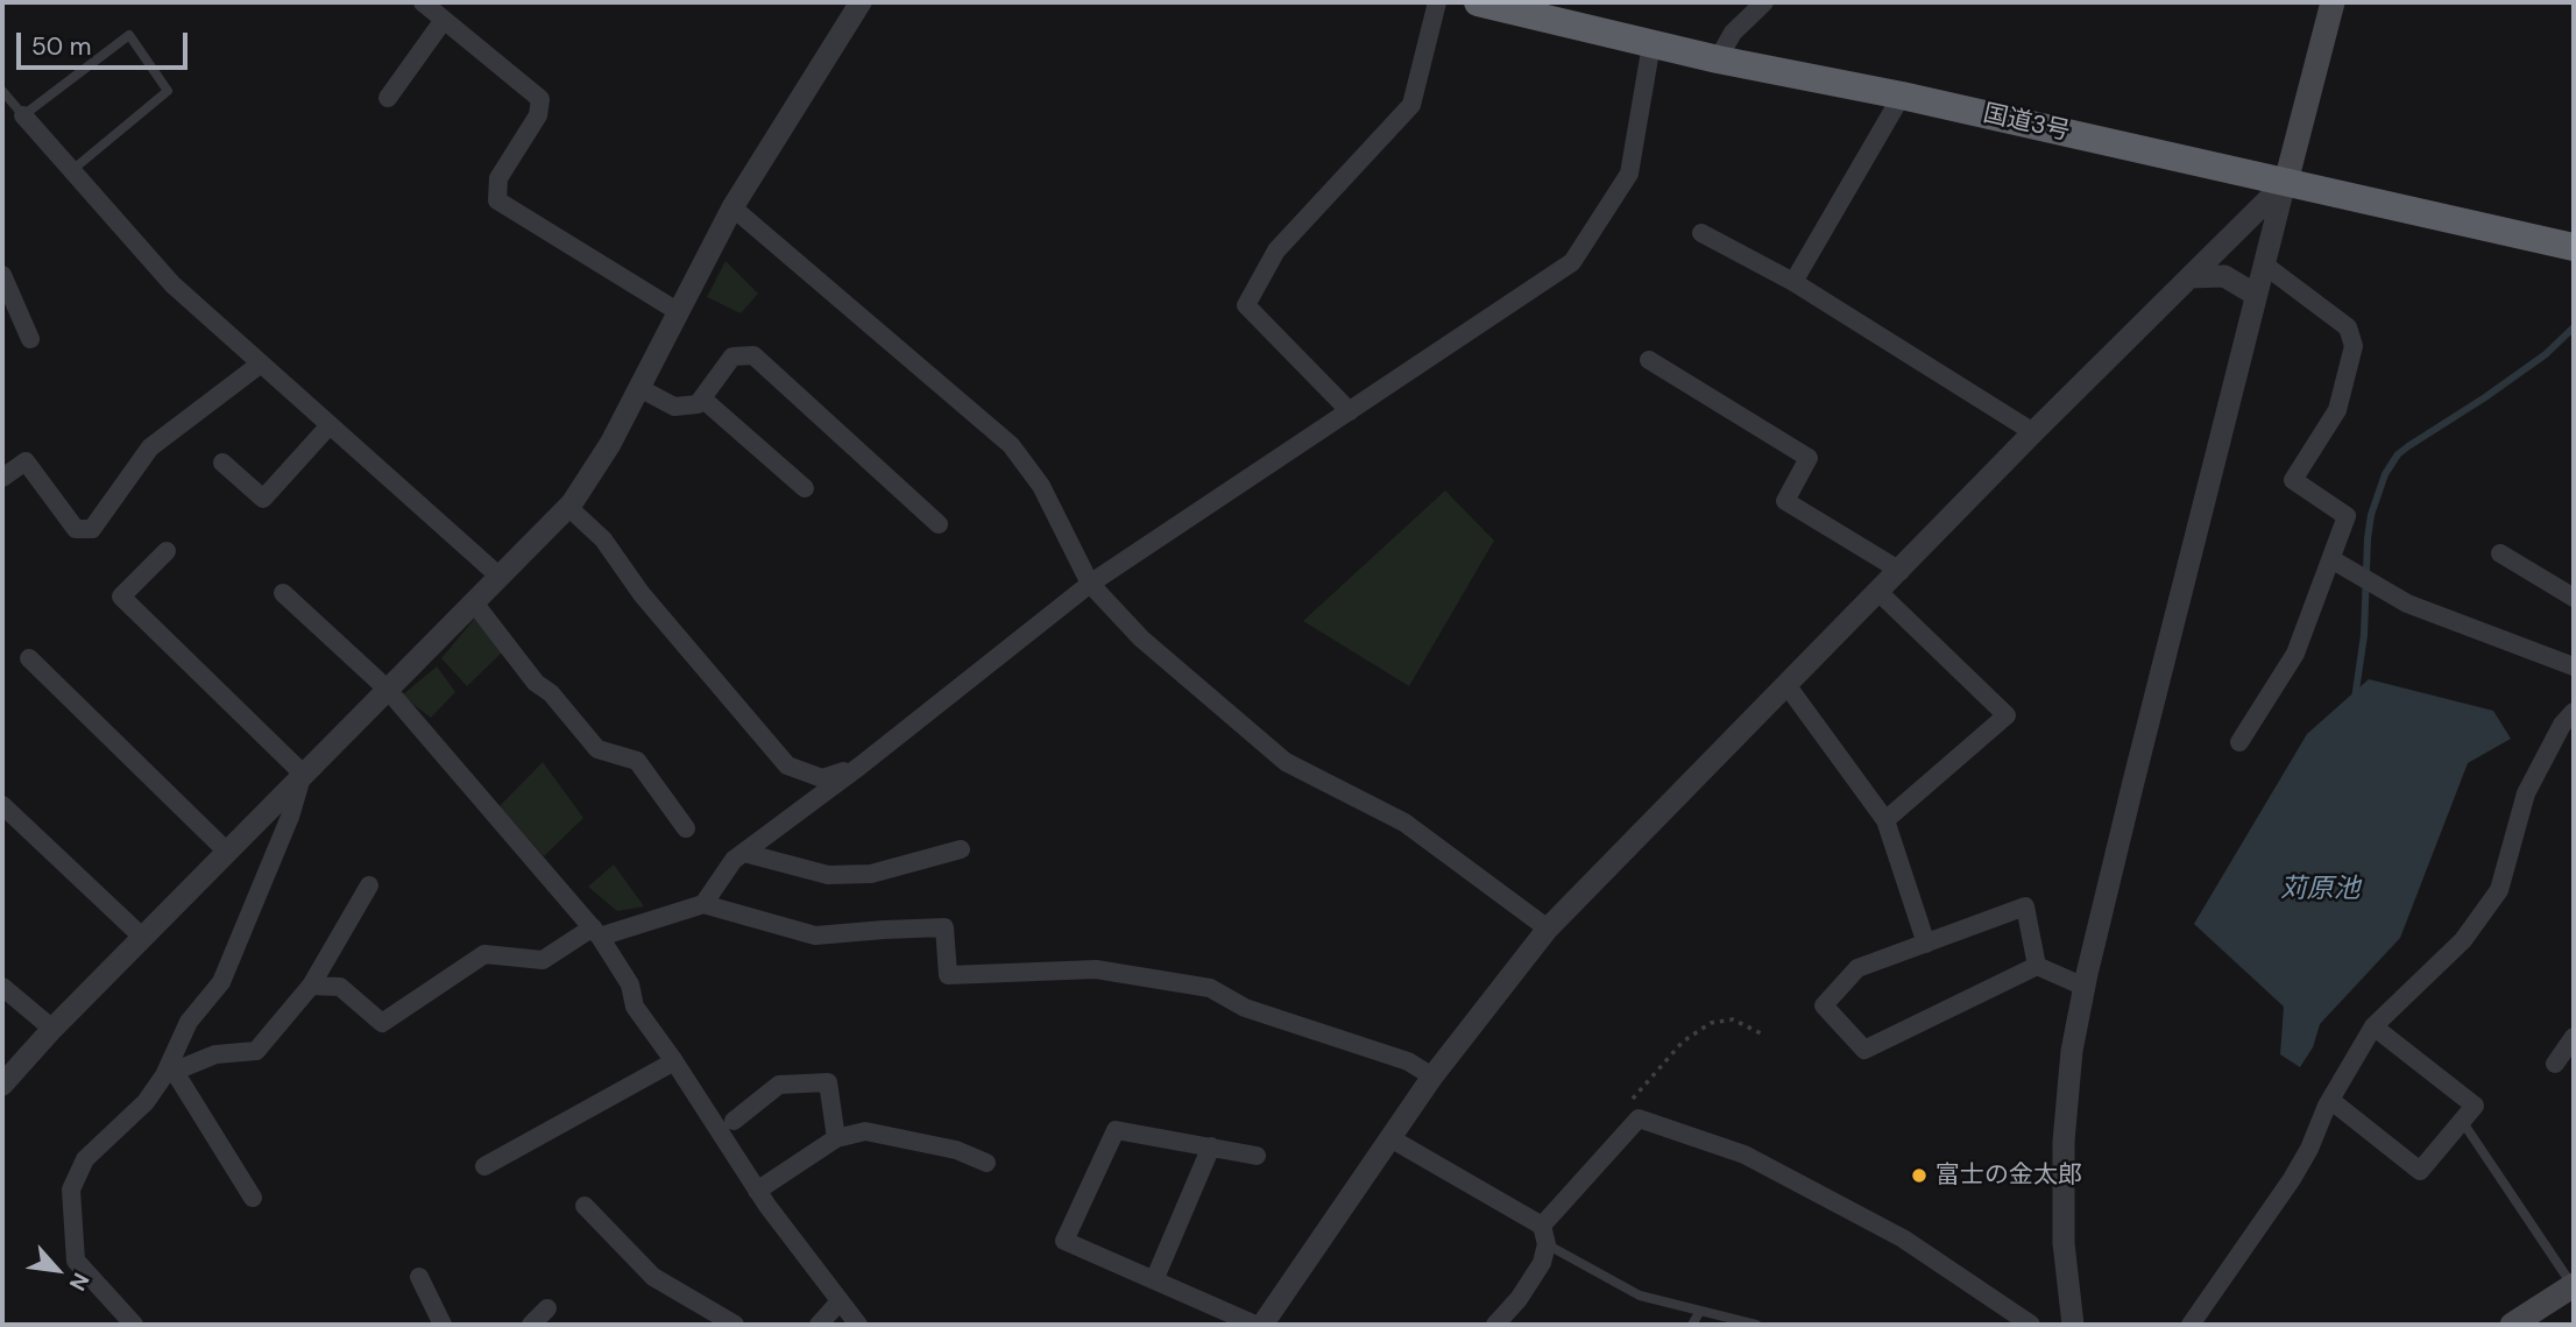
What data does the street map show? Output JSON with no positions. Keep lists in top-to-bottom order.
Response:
{
  "streets": {
    "highway": ["国道3号"]
  },
  "water": ["苅原池"],
  "places": ["富士の金太郎"],
  "scale_bar": "50 m",
  "north": "bottom right"
}
